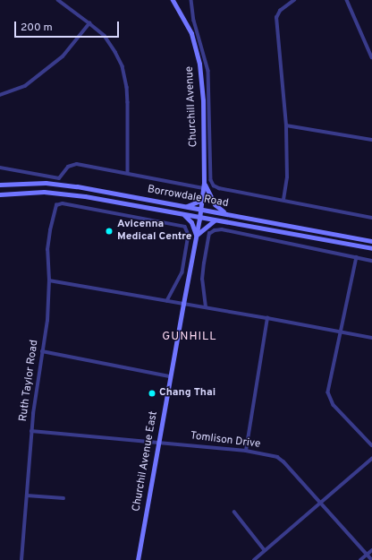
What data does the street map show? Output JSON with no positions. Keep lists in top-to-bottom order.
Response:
{
  "streets": {
    "main road": ["Churchill Avenue", "Borrowdale Road", "Churchil Avenue East"],
    "street": ["Ruth Taylor Road", "Tomlison Drive"]
  },
  "crossings": [
    ["Churchill Avenue", "Borrowdale Road"],
    ["Churchill Avenue", "Churchil Avenue East"],
    ["Borrowdale Road", "Churchil Avenue East"],
    ["Ruth Taylor Road", "Tomlison Drive"],
    ["Tomlison Drive", "Churchil Avenue East"]
  ],
  "districts": ["GUNHILL"],
  "places": ["Avicenna Medical Centre", "Chang Thai"],
  "scale_bar": "200 m"
}
